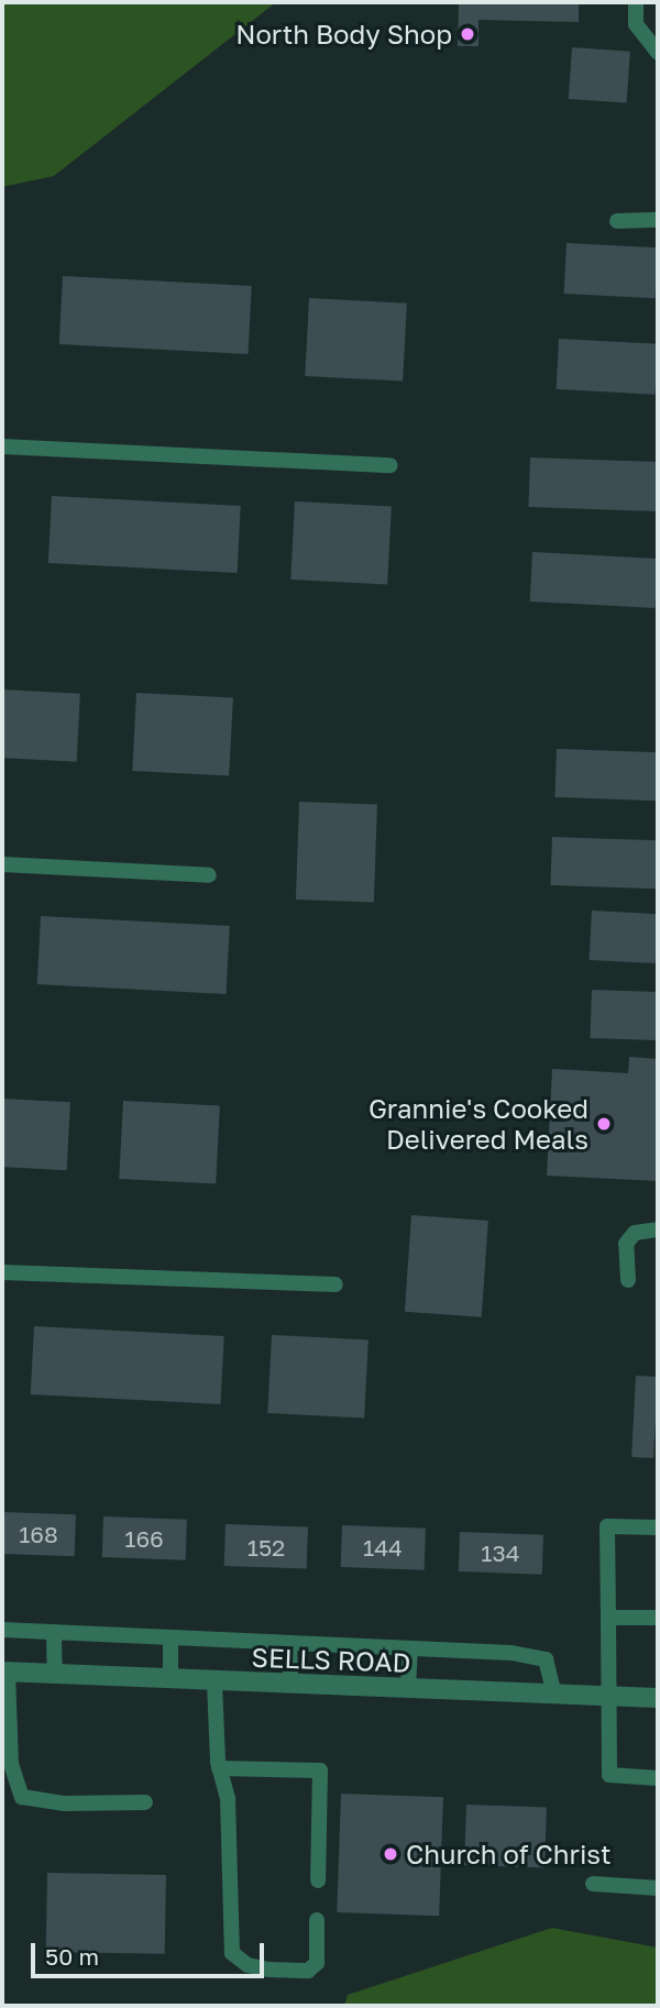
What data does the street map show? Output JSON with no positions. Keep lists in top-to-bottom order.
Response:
{
  "streets": {
    "street": ["SELLS ROAD"]
  },
  "places": ["North Body Shop", "Grannie's Cooked Delivered Meals", "Church of Christ"],
  "house_numbers": [
    "168",
    "166",
    "152",
    "144",
    "134"
  ],
  "scale_bar": "50 m"
}
